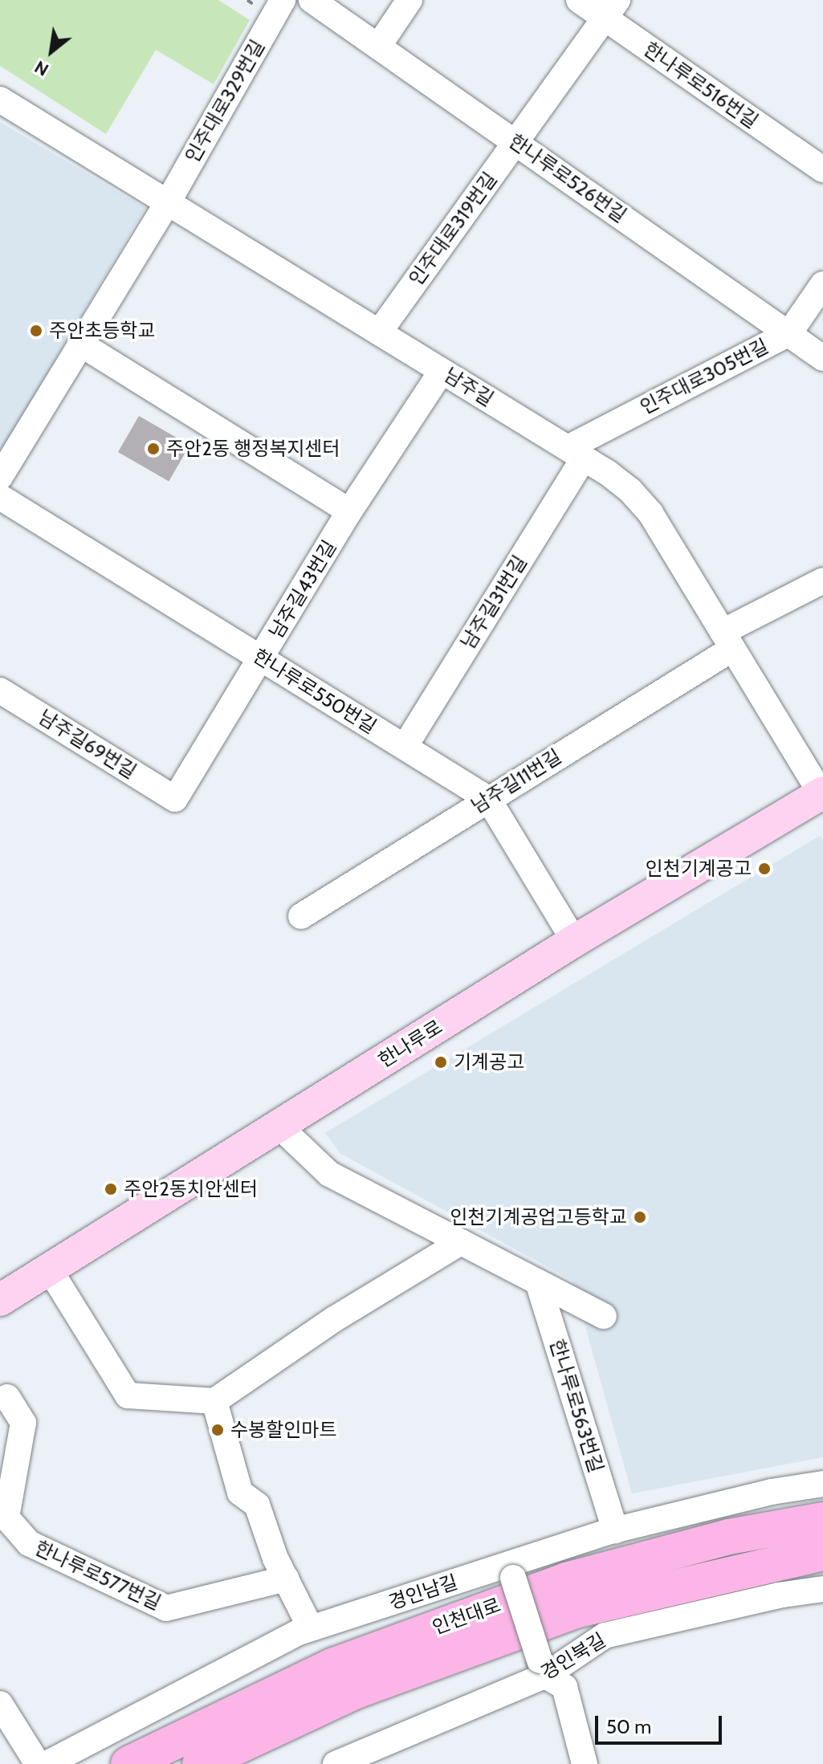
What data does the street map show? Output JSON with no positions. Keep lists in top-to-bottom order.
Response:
{
  "streets": {
    "highway": ["인천대로"],
    "main road": ["한나루로"],
    "street": [
      "한나루로516번길",
      "인주대로329번길",
      "한나루로526번길",
      "인주대로319번길",
      "인주대로305번길",
      "남주길",
      "남주길43번길",
      "남주길31번길",
      "한나루로550번길",
      "남주길69번길",
      "남주길11번길",
      "한나루로563번길",
      "한나루로577번길",
      "경인남길",
      "경인북길"
    ]
  },
  "crossings": [
    ["한나루로516번길", "인주대로319번길"],
    ["인주대로329번길", "남주길"],
    ["한나루로526번길", "인주대로319번길"],
    ["한나루로526번길", "인주대로305번길"],
    ["인주대로319번길", "남주길"],
    ["인주대로305번길", "남주길"],
    ["인주대로305번길", "남주길31번길"],
    ["남주길", "남주길43번길"],
    ["남주길", "남주길31번길"],
    ["남주길", "남주길11번길"],
    ["남주길", "한나루로"],
    ["남주길43번길", "한나루로550번길"],
    ["남주길43번길", "남주길69번길"],
    ["남주길31번길", "한나루로550번길"],
    ["한나루로550번길", "남주길11번길"],
    ["한나루로550번길", "한나루로"],
    ["한나루로563번길", "경인남길"]
  ],
  "places": [
    "주안초등학교",
    "주안2동 행정복지센터",
    "인천기계공고",
    "기계공고",
    "주안2동치안센터",
    "인천기계공업고등학교",
    "수봉할인마트"
  ],
  "scale_bar": "50 m",
  "north": "bottom left"
}
